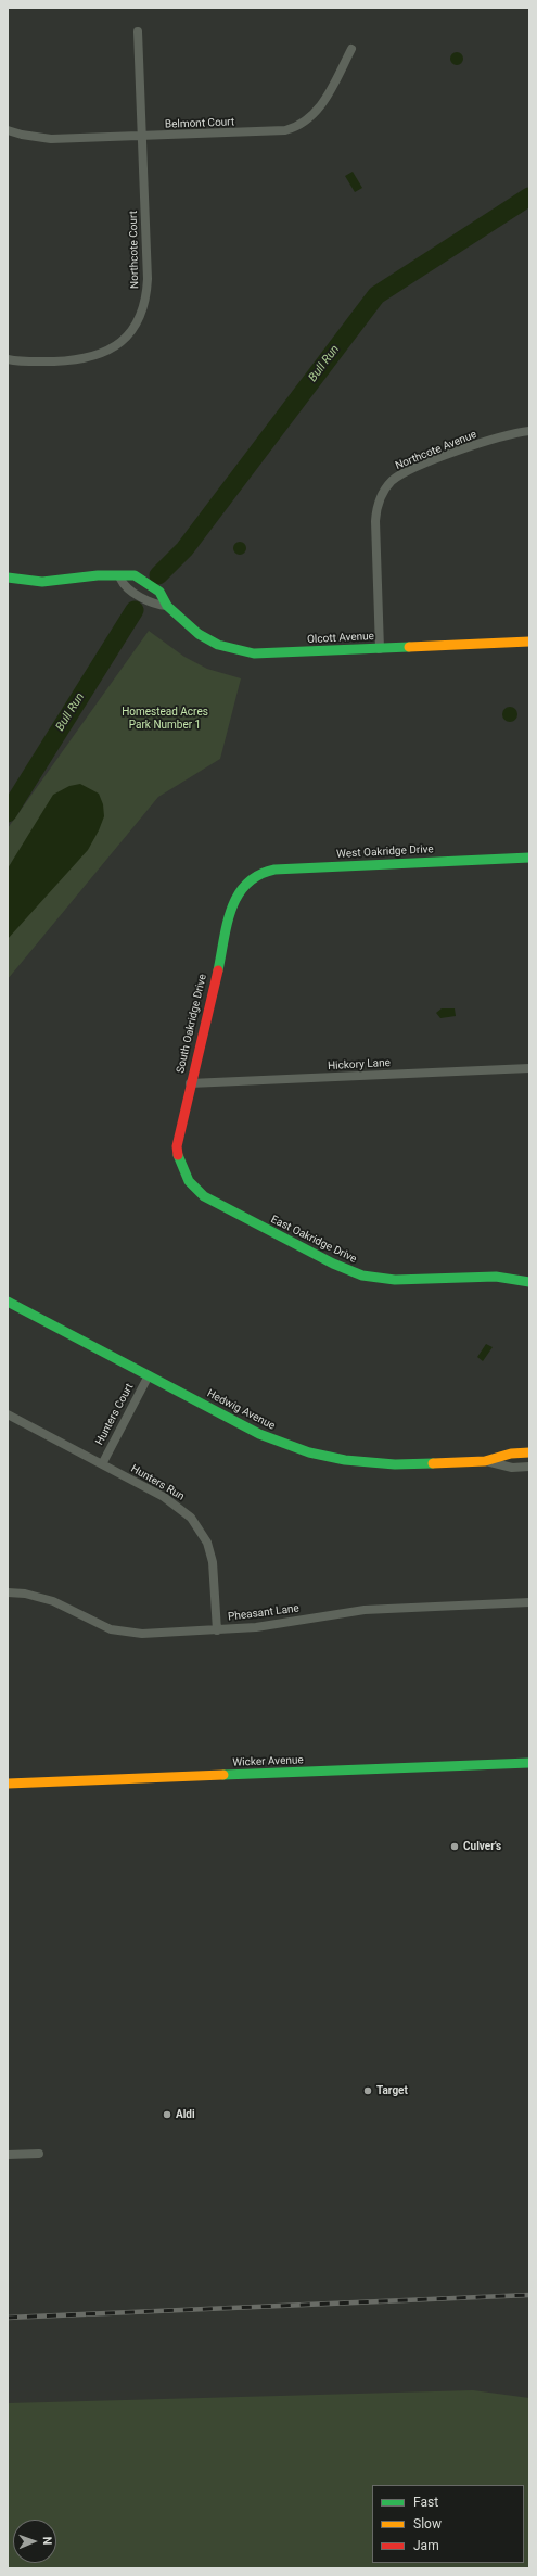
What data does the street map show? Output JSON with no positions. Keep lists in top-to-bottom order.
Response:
{
  "streets": {
    "main road": [
      "Olcott Avenue",
      "West Oakridge Drive",
      "South Oakridge Drive",
      "East Oakridge Drive",
      "Hedwig Avenue",
      "Wicker Avenue"
    ],
    "street": [
      "Belmont Court",
      "Northcote Court",
      "Northcote Avenue",
      "Hickory Lane",
      "Hunters Court",
      "Hunters Run",
      "Pheasant Lane"
    ]
  },
  "crossings": [
    ["Belmont Court", "Northcote Court"],
    ["Northcote Avenue", "Olcott Avenue"],
    ["West Oakridge Drive", "South Oakridge Drive"],
    ["South Oakridge Drive", "Hickory Lane"],
    ["South Oakridge Drive", "East Oakridge Drive"],
    ["Hedwig Avenue", "Hunters Court"],
    ["Hunters Court", "Hunters Run"],
    ["Hunters Run", "Pheasant Lane"]
  ],
  "water": ["Bull Run"],
  "parks": ["Homestead Acres Park Number 1"],
  "places": ["Culver's", "Target", "Aldi"],
  "legend": ["Fast", "Slow", "Jam"],
  "north": "right"
}
